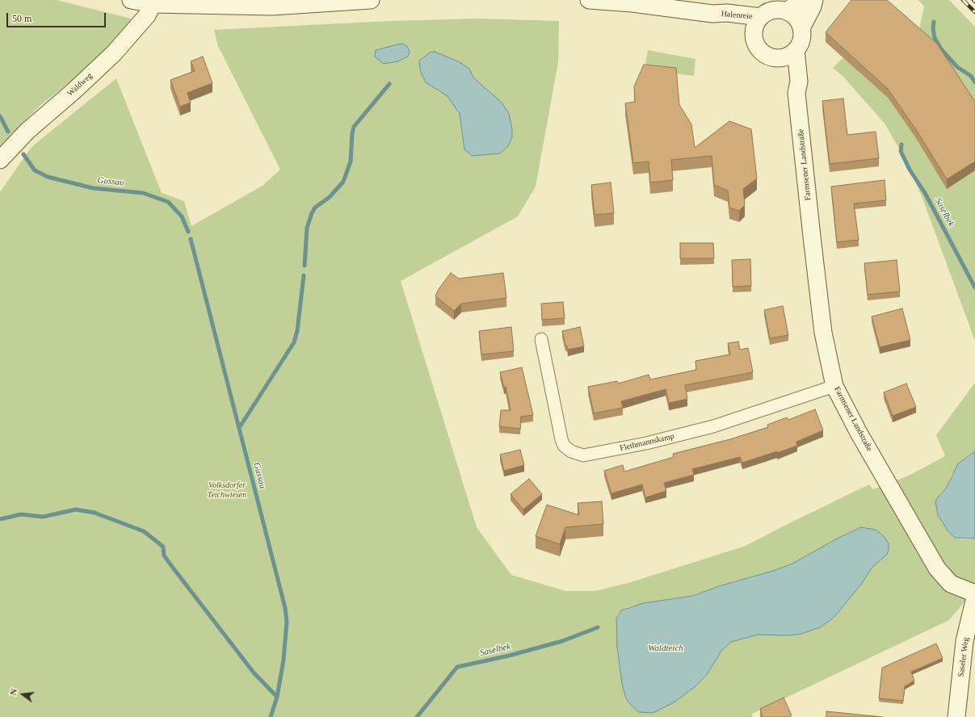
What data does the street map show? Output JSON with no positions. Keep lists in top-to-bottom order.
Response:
{
  "streets": {
    "main road": [
      "Halenreie",
      "Waldweg",
      "Farmsener Landstraße",
      "Saseler Weg"
    ],
    "street": ["Flethmannskamp"]
  },
  "crossings": [
    ["Halenreie", "Farmsener Landstraße"],
    ["Farmsener Landstraße", "Flethmannskamp"]
  ],
  "water": ["Gussau", "Saselbek", "Waldteich"],
  "parks": ["Volksdorfer Teichwiesen"],
  "scale_bar": "50 m",
  "north": "left"
}
